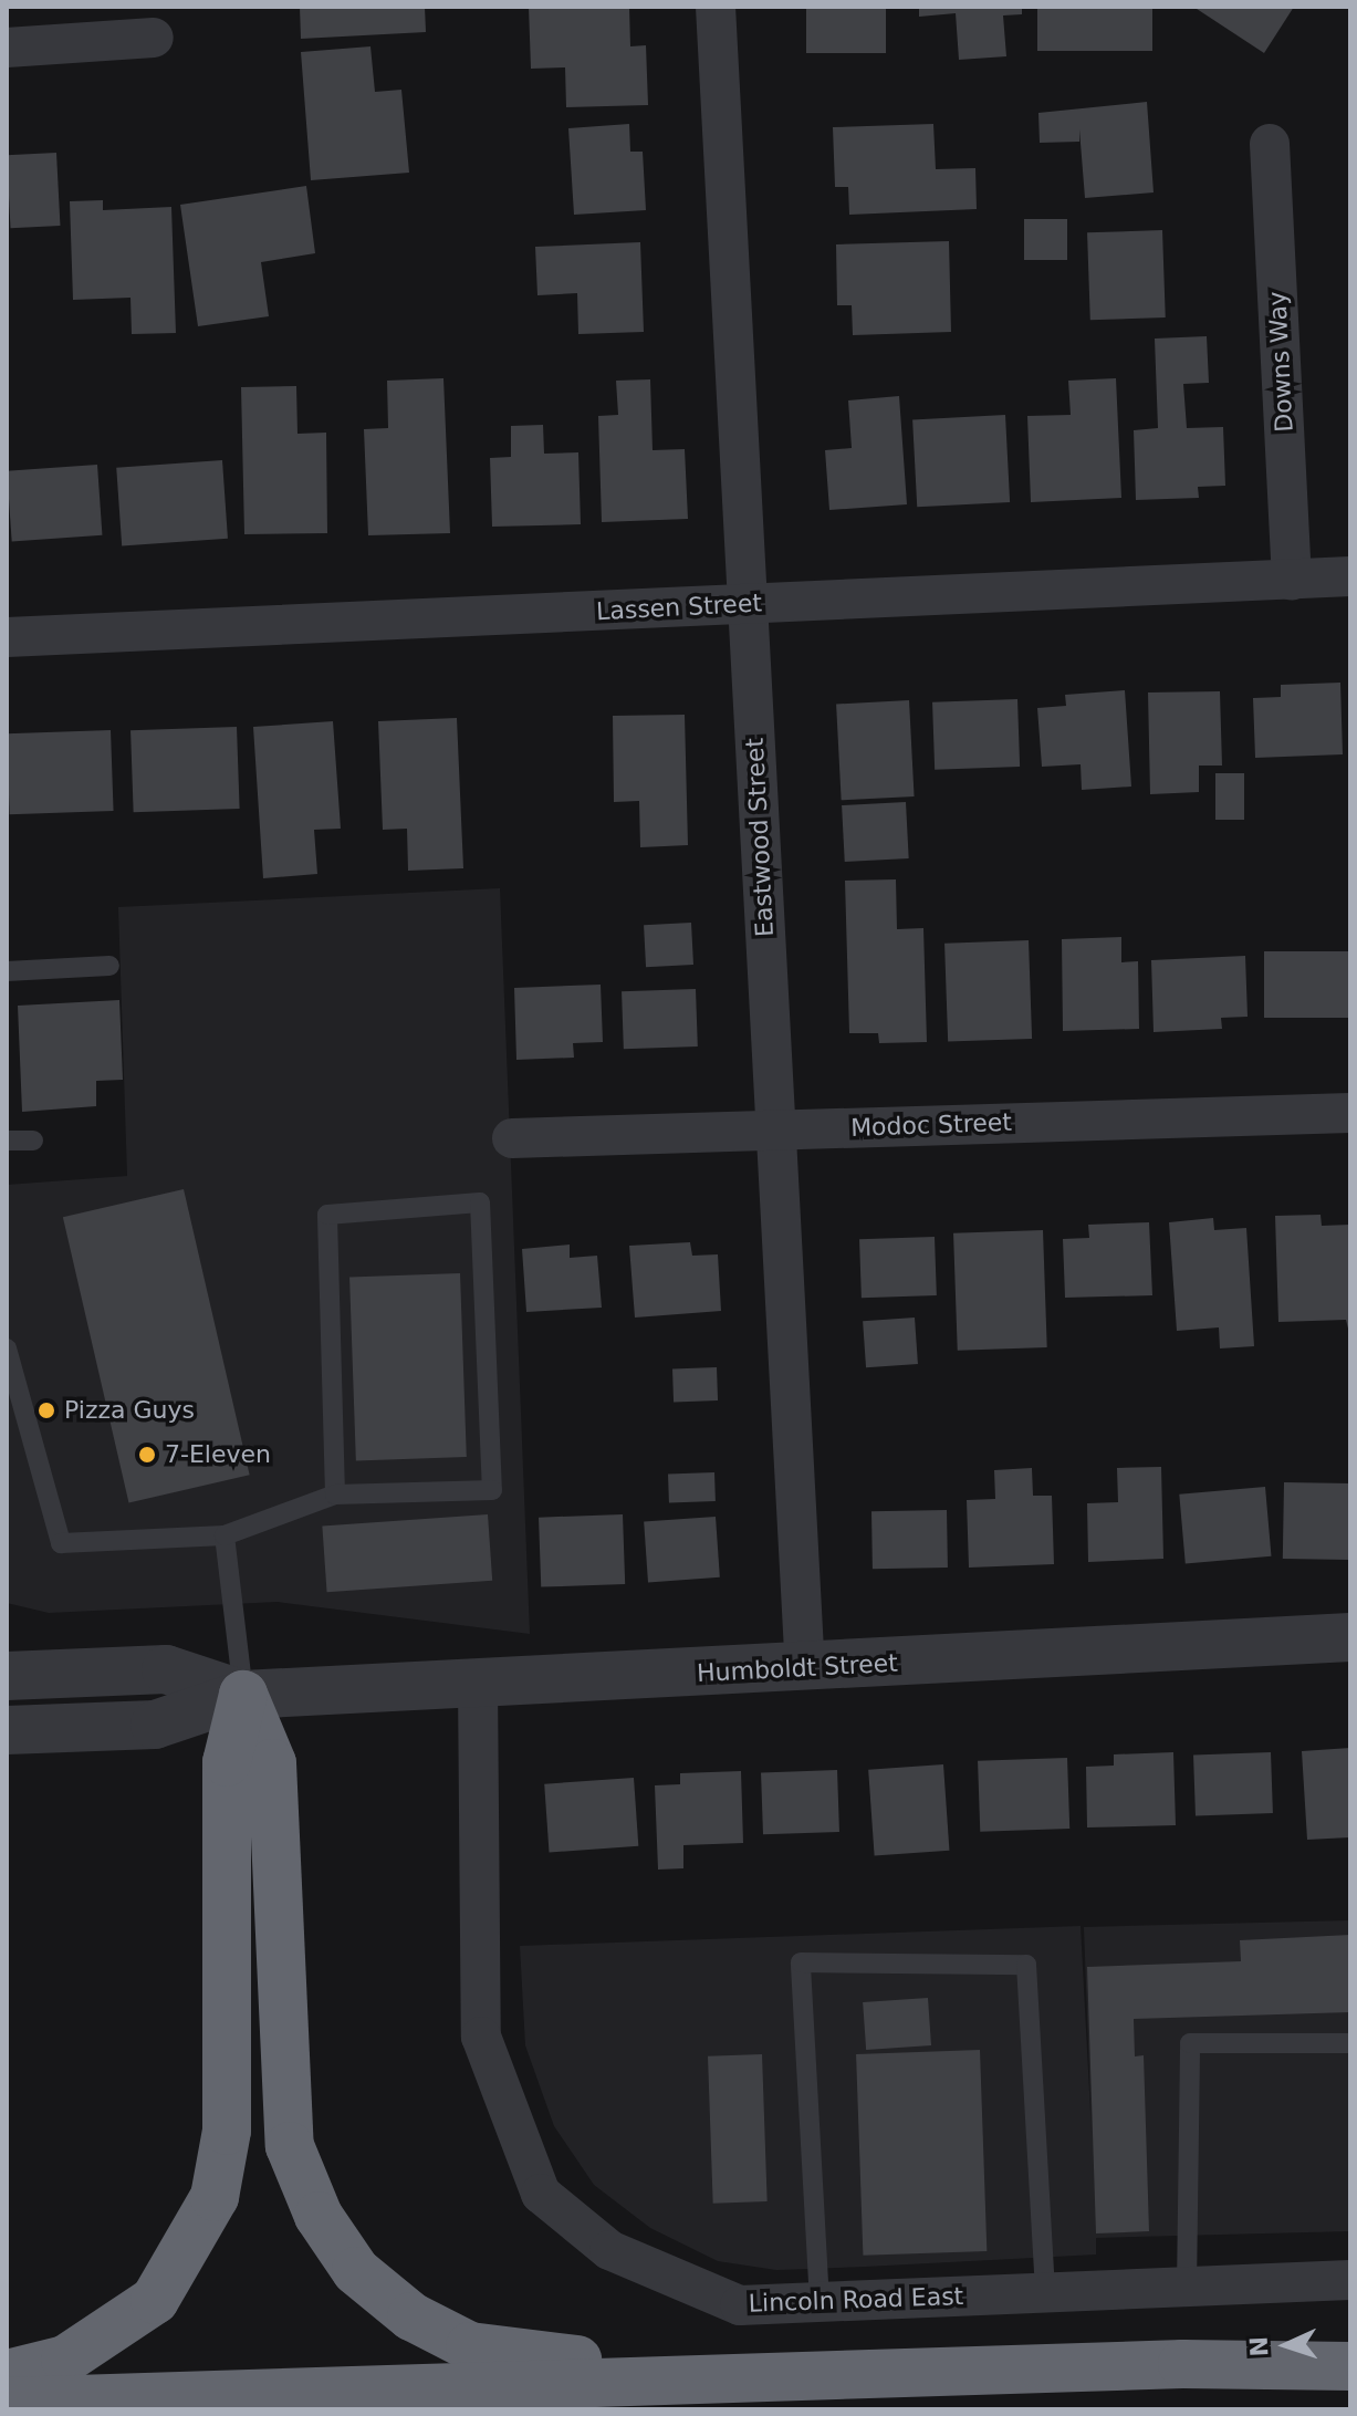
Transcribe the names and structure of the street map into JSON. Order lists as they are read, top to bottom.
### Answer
{
  "streets": {
    "street": [
      "Downs Way",
      "Lassen Street",
      "Eastwood Street",
      "Modoc Street",
      "Humboldt Street",
      "Lincoln Road East"
    ]
  },
  "crossings": [
    ["Downs Way", "Lassen Street"],
    ["Lassen Street", "Eastwood Street"],
    ["Eastwood Street", "Modoc Street"],
    ["Eastwood Street", "Humboldt Street"],
    ["Humboldt Street", "Lincoln Road East"]
  ],
  "places": ["Pizza Guys", "7-Eleven"],
  "north": "left"
}
